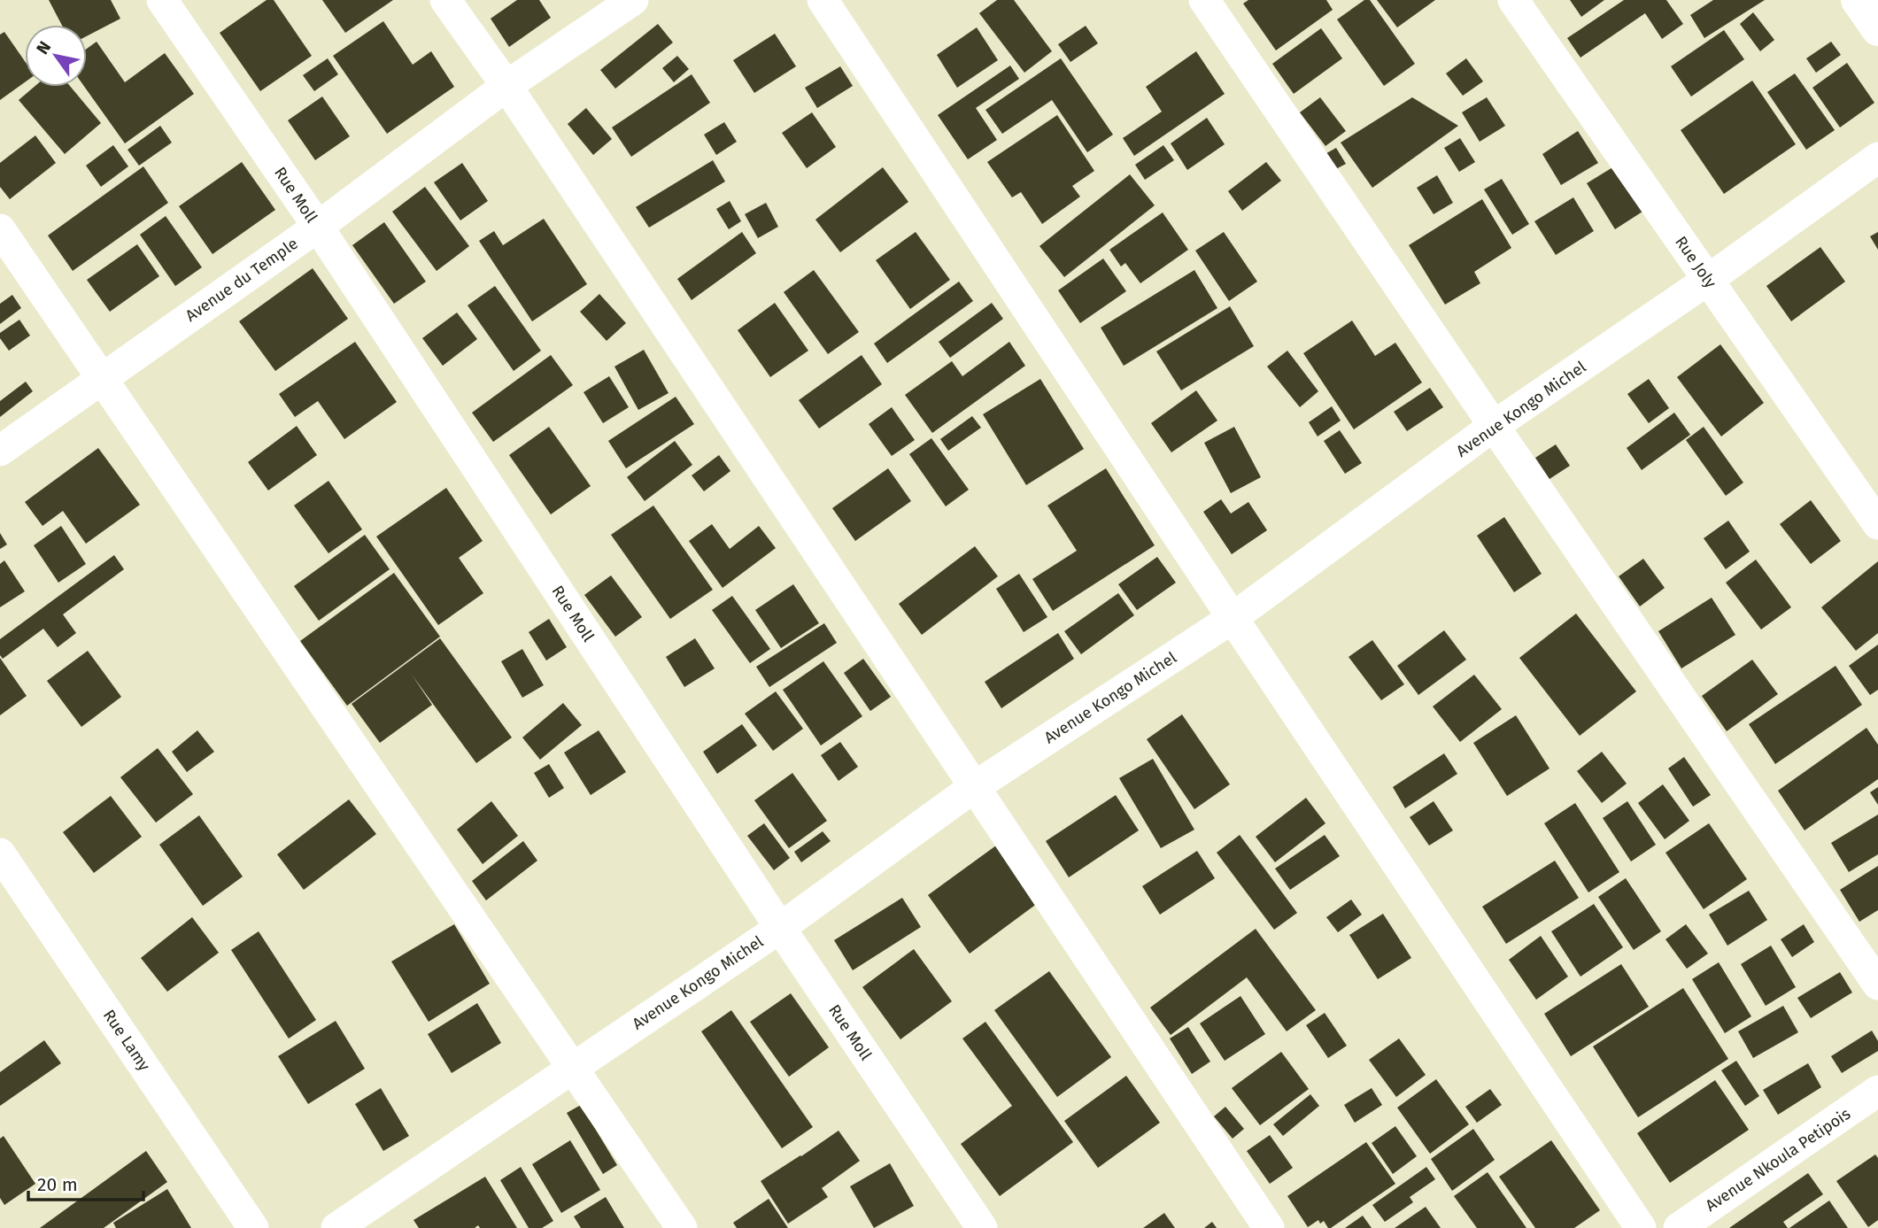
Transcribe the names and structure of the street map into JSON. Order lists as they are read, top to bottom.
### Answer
{
  "streets": {
    "street": [
      "Rue Moll",
      "Rue Joly",
      "Avenue du Temple",
      "Avenue Kongo Michel",
      "Rue Lamy",
      "Avenue Nkoula Petipois"
    ]
  },
  "crossings": [
    ["Rue Moll", "Avenue du Temple"],
    ["Rue Moll", "Avenue Kongo Michel"],
    ["Rue Joly", "Avenue Kongo Michel"]
  ],
  "scale_bar": "20 m",
  "north": "top left"
}
